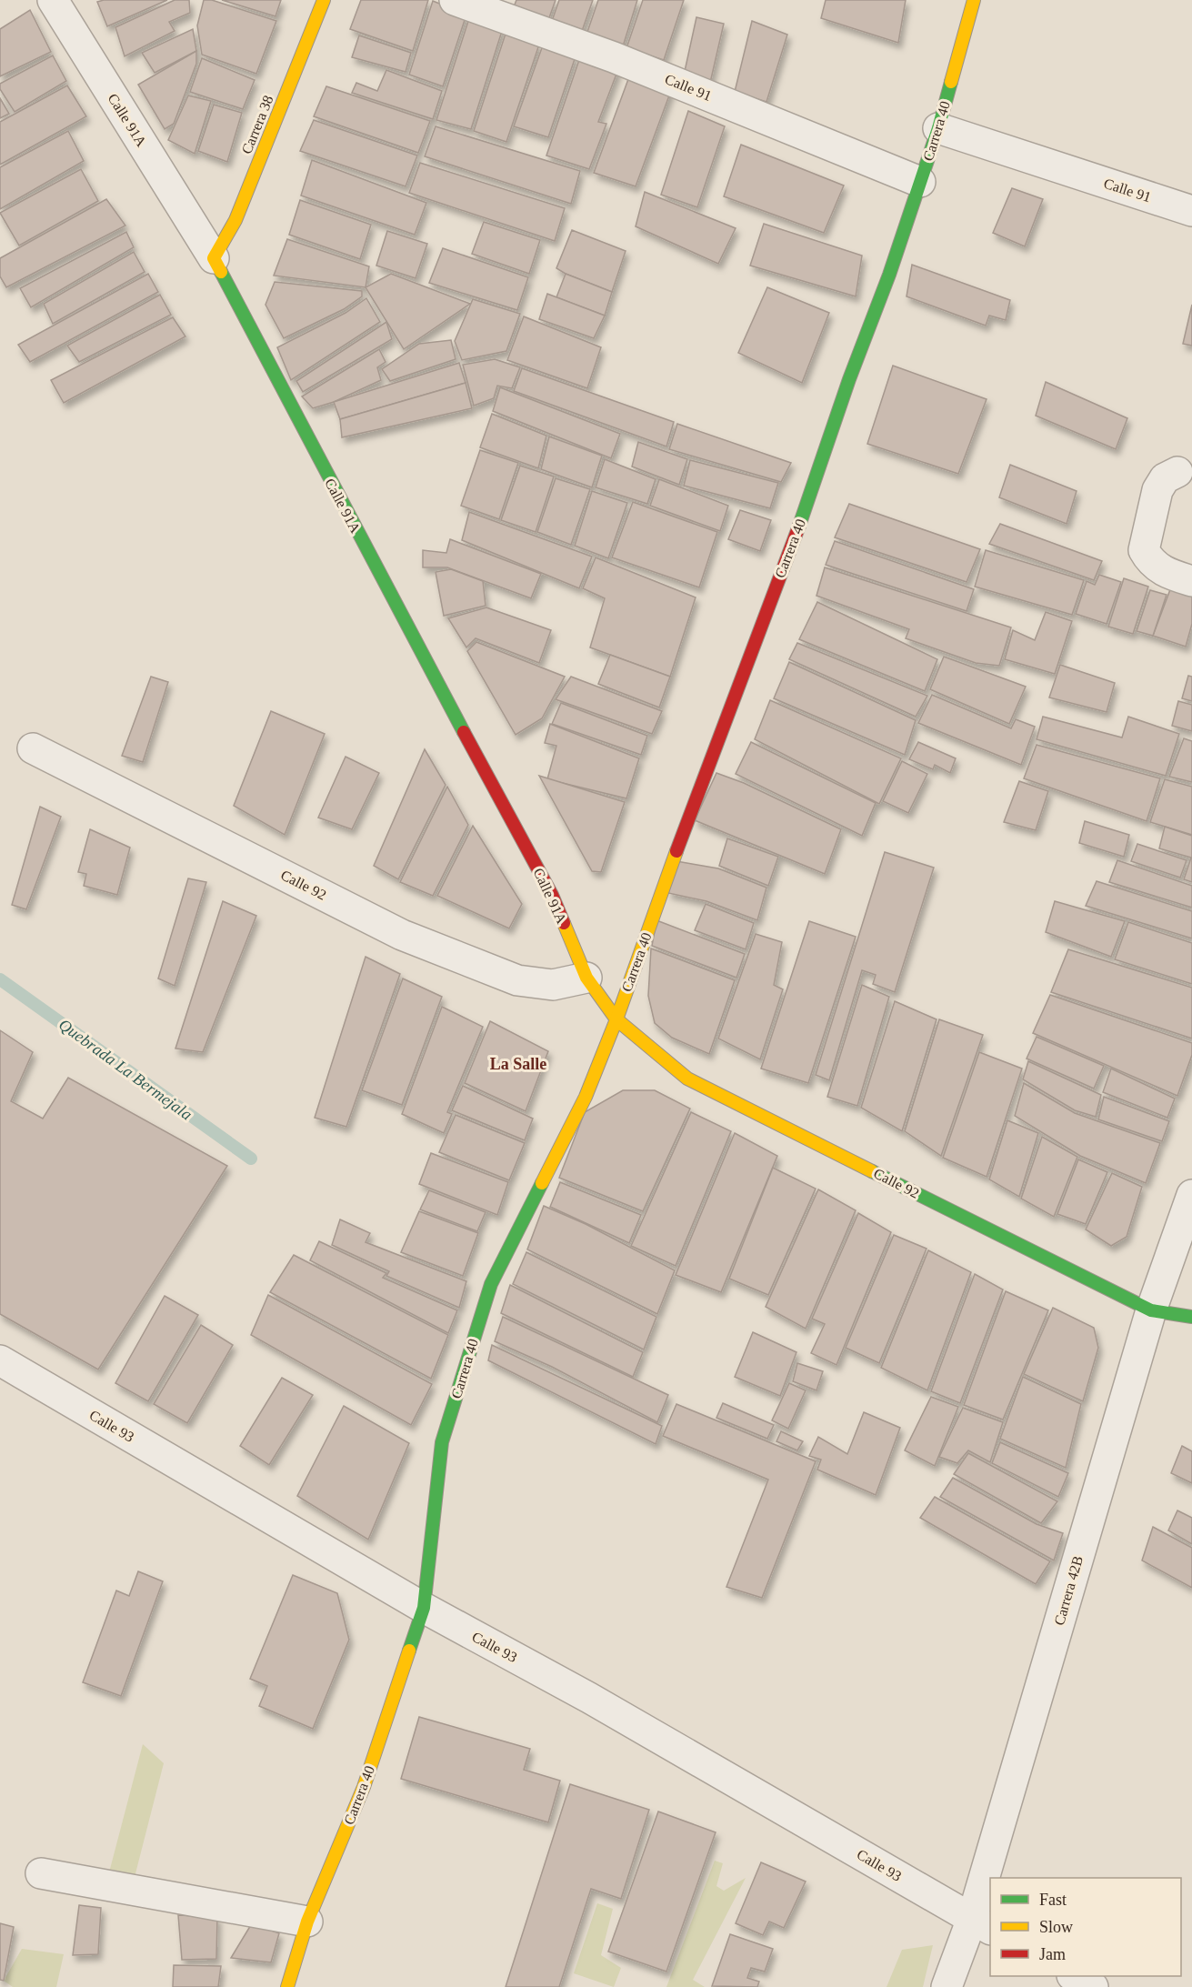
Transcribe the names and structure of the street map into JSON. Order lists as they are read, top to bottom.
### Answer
{
  "streets": {
    "street": [
      "Calle 91",
      "Calle 91A",
      "Carrera 38",
      "Carrera 40",
      "Calle 92",
      "Calle 93",
      "Carrera 42B"
    ]
  },
  "crossings": [
    ["Calle 91", "Carrera 40"],
    ["Calle 91A", "Carrera 38"],
    ["Calle 91A", "Carrera 40"],
    ["Calle 91A", "Calle 92"],
    ["Carrera 40", "Calle 92"],
    ["Carrera 40", "Calle 93"],
    ["Calle 92", "Carrera 42B"],
    ["Calle 93", "Carrera 42B"]
  ],
  "districts": ["La Salle"],
  "water": ["Quebrada La Bermejala"],
  "legend": ["Fast", "Slow", "Jam"]
}
